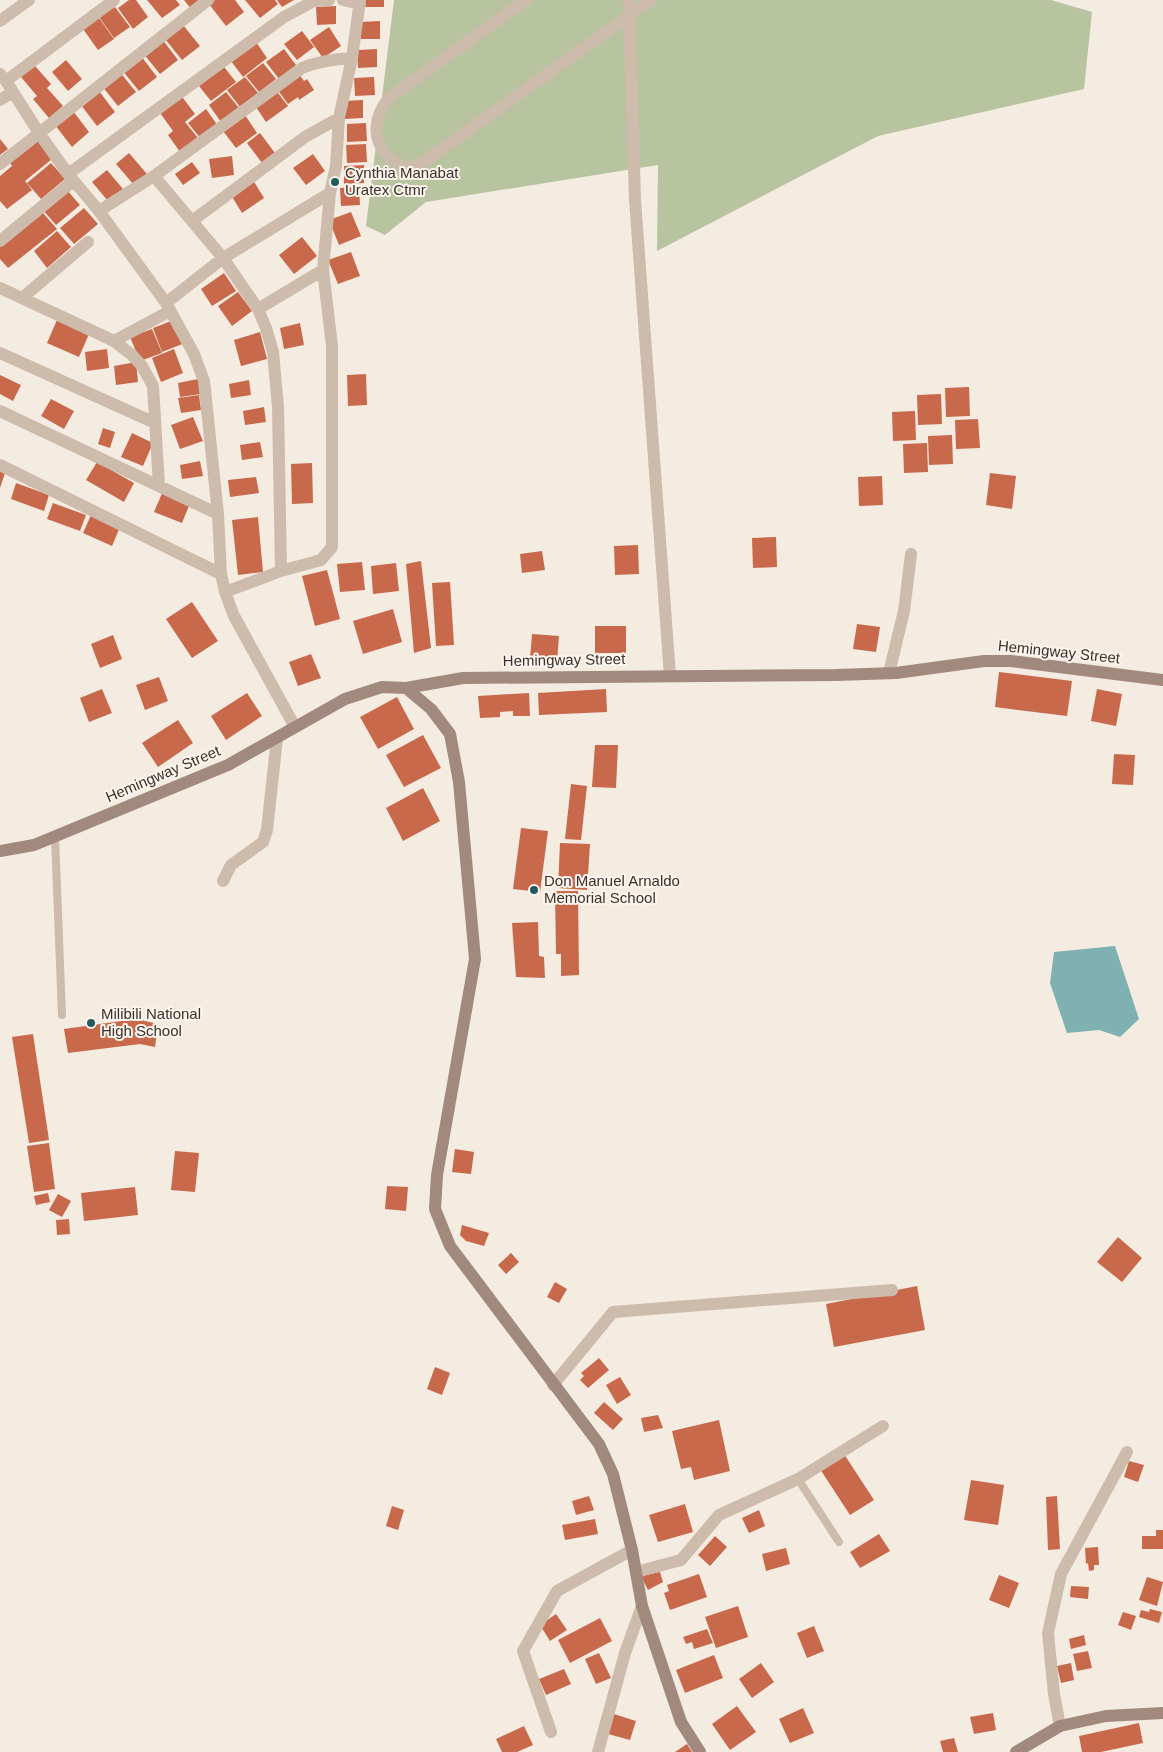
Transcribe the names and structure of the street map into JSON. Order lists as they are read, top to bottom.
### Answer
{
  "streets": {
    "main road": ["Hemingway Street"]
  },
  "places": ["Cynthia Manabat Uratex Ctmr", "Don Manuel Arnaldo Memorial School", "Milibili National High School"]
}
